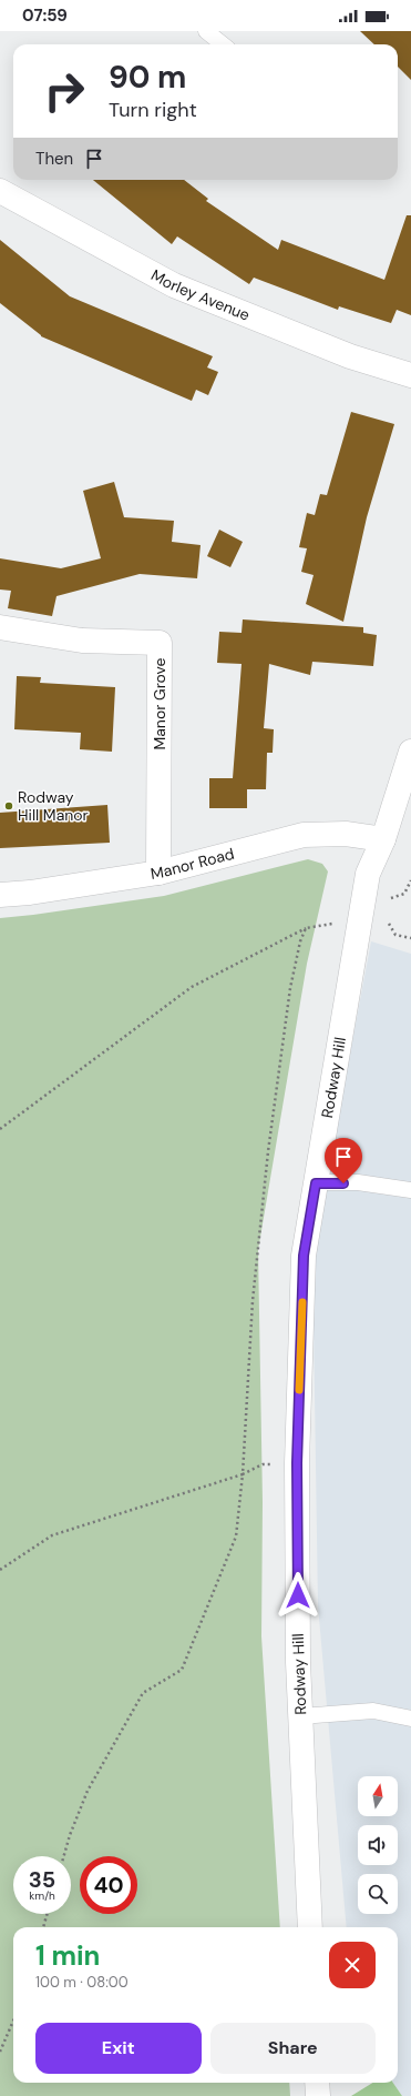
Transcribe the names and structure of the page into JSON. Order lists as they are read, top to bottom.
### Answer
{
  "streets": {
    "street": [
      "Morley Avenue",
      "Manor Grove",
      "Manor Road",
      "Rodway Hill"
    ]
  },
  "crossings": [
    ["Manor Grove", "Manor Road"],
    ["Manor Road", "Rodway Hill"]
  ],
  "places": ["Rodway Hill Manor"],
  "north": "top",
  "page": {
    "status": "07:59",
    "turn": ["90 m", "Turn right"],
    "then": "Then",
    "speed": "35 km/h",
    "limit": "40",
    "heading": ["1 min", "100 m · 08:00"],
    "buttons": ["Exit", "Share"]
  }
}
